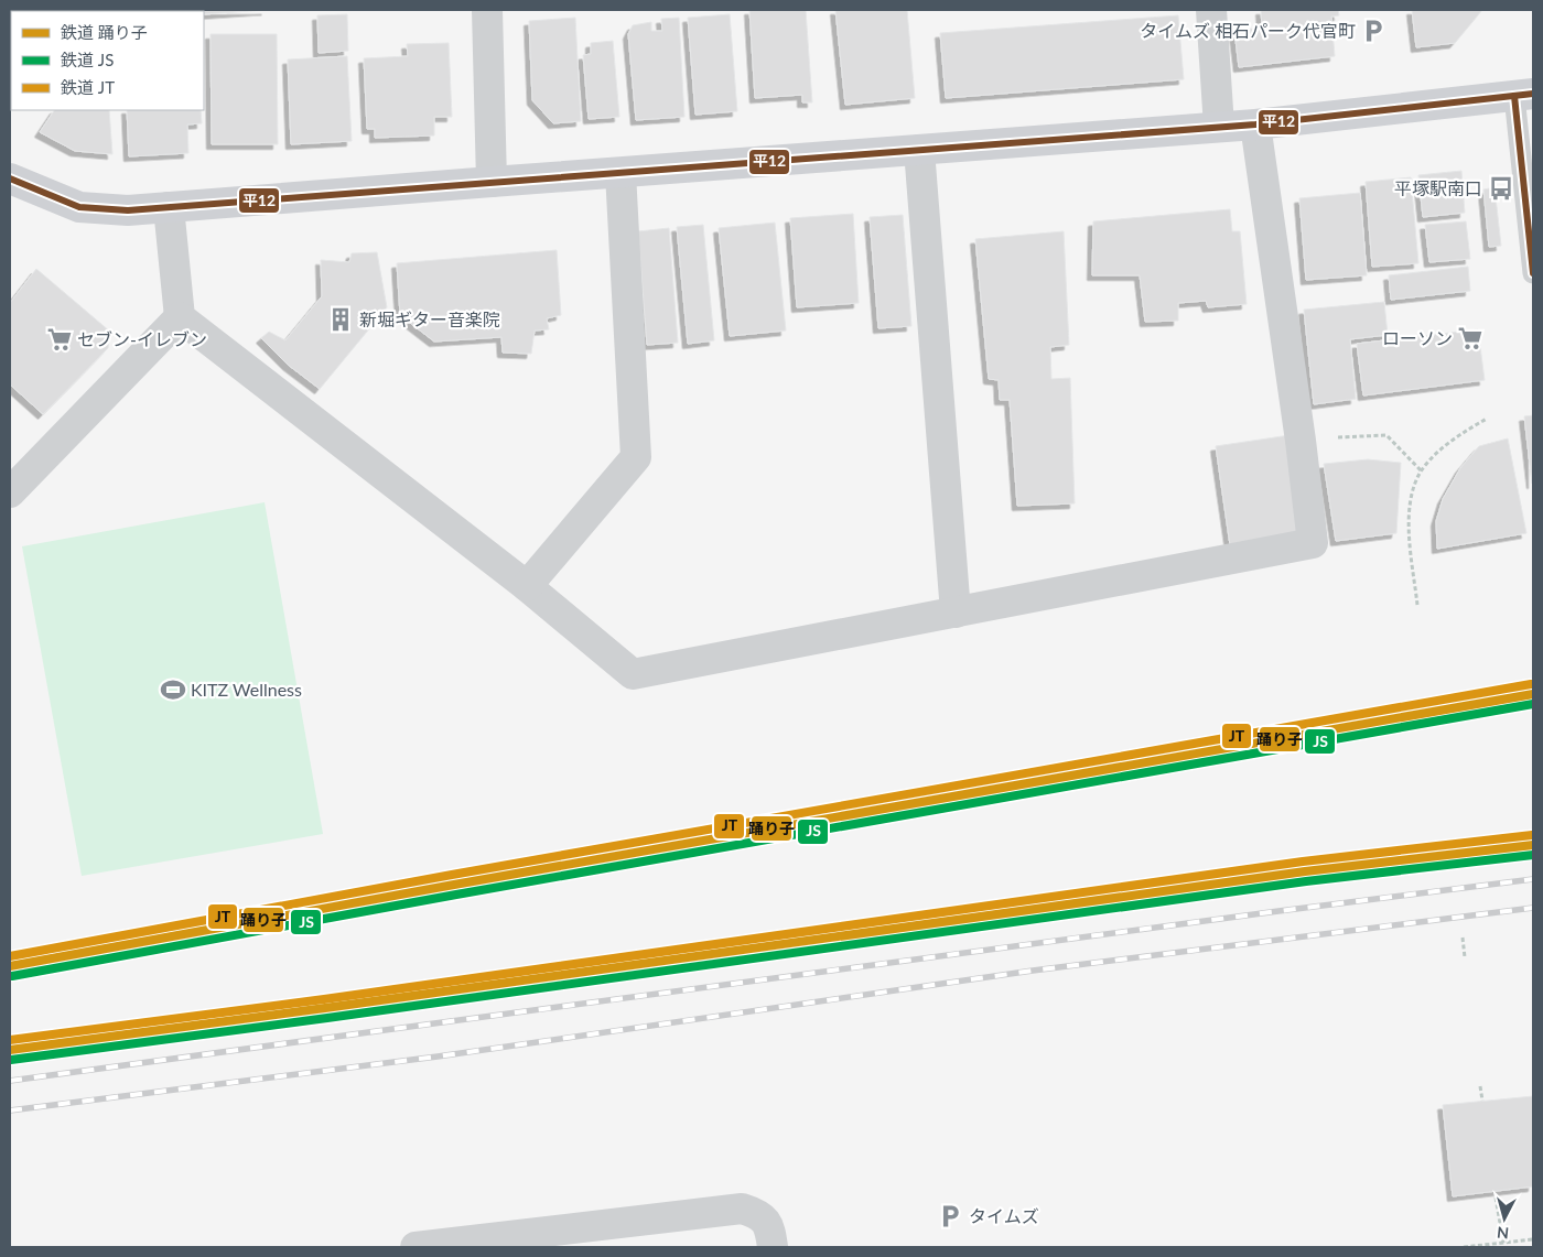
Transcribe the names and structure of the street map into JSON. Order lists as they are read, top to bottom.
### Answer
{
  "places": {
    "parking": ["タイムズ 相石パーク代官町", "タイムズ"],
    "bus stop": ["平塚駅南口"],
    "building": ["新堀ギター音楽院"],
    "supermarket": ["ローソン", "セブン-イレブン"],
    "sports": ["KITZ Wellness"]
  },
  "lines": [
    "transit line 平12",
    "rail line JT",
    "rail line 踊り子",
    "rail line JS"
  ],
  "legend": ["鉄道 踊り子", "鉄道 JS", "鉄道 JT"],
  "north": "bottom"
}
